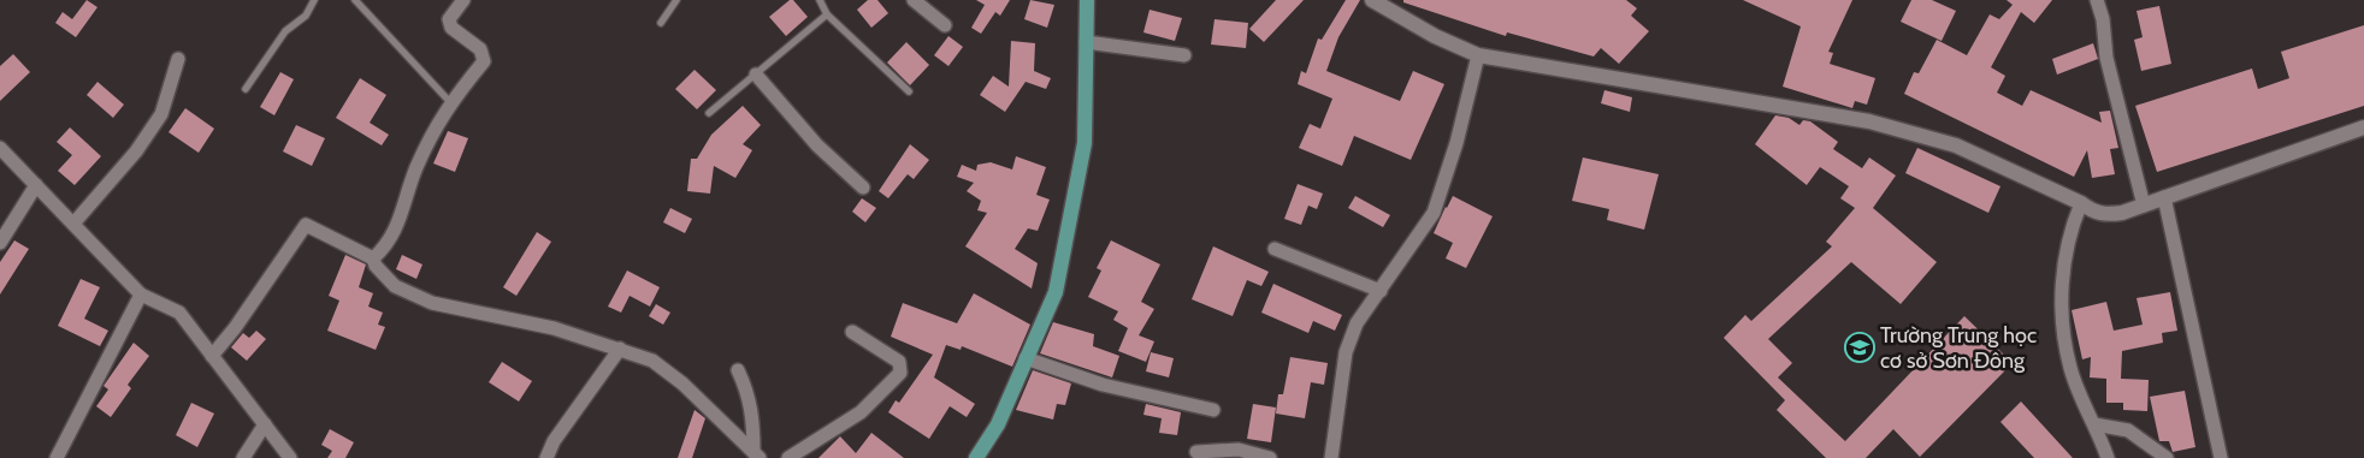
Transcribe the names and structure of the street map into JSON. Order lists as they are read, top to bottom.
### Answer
{
  "places": {
    "school or university": ["Trường Trung học cơ sở Sơn Đông"]
  }
}
